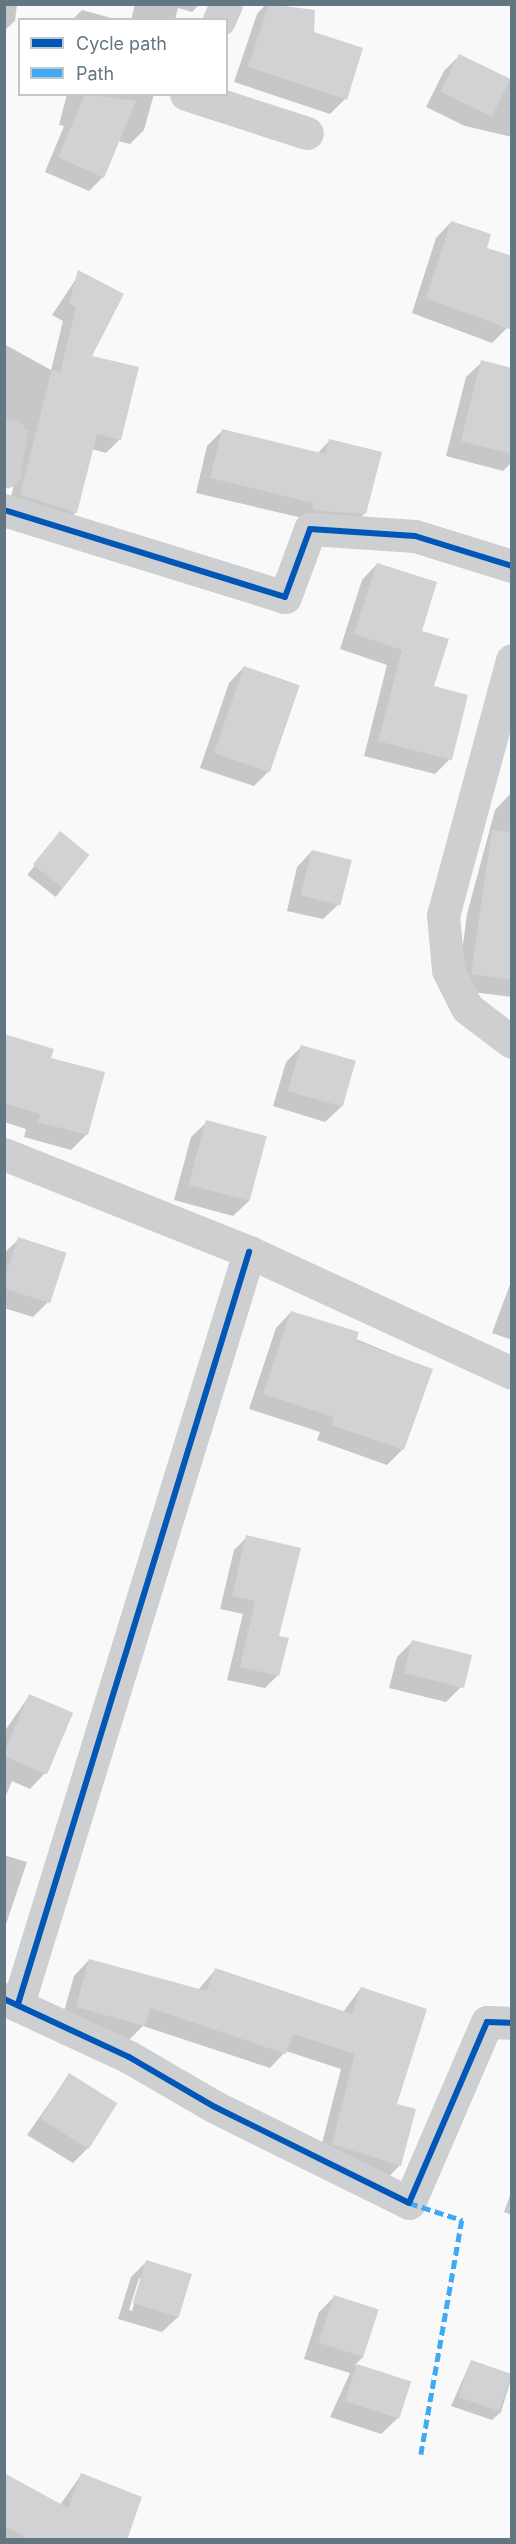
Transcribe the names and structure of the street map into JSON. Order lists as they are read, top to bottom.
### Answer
{
  "legend": ["Cycle path", "Path"]
}
